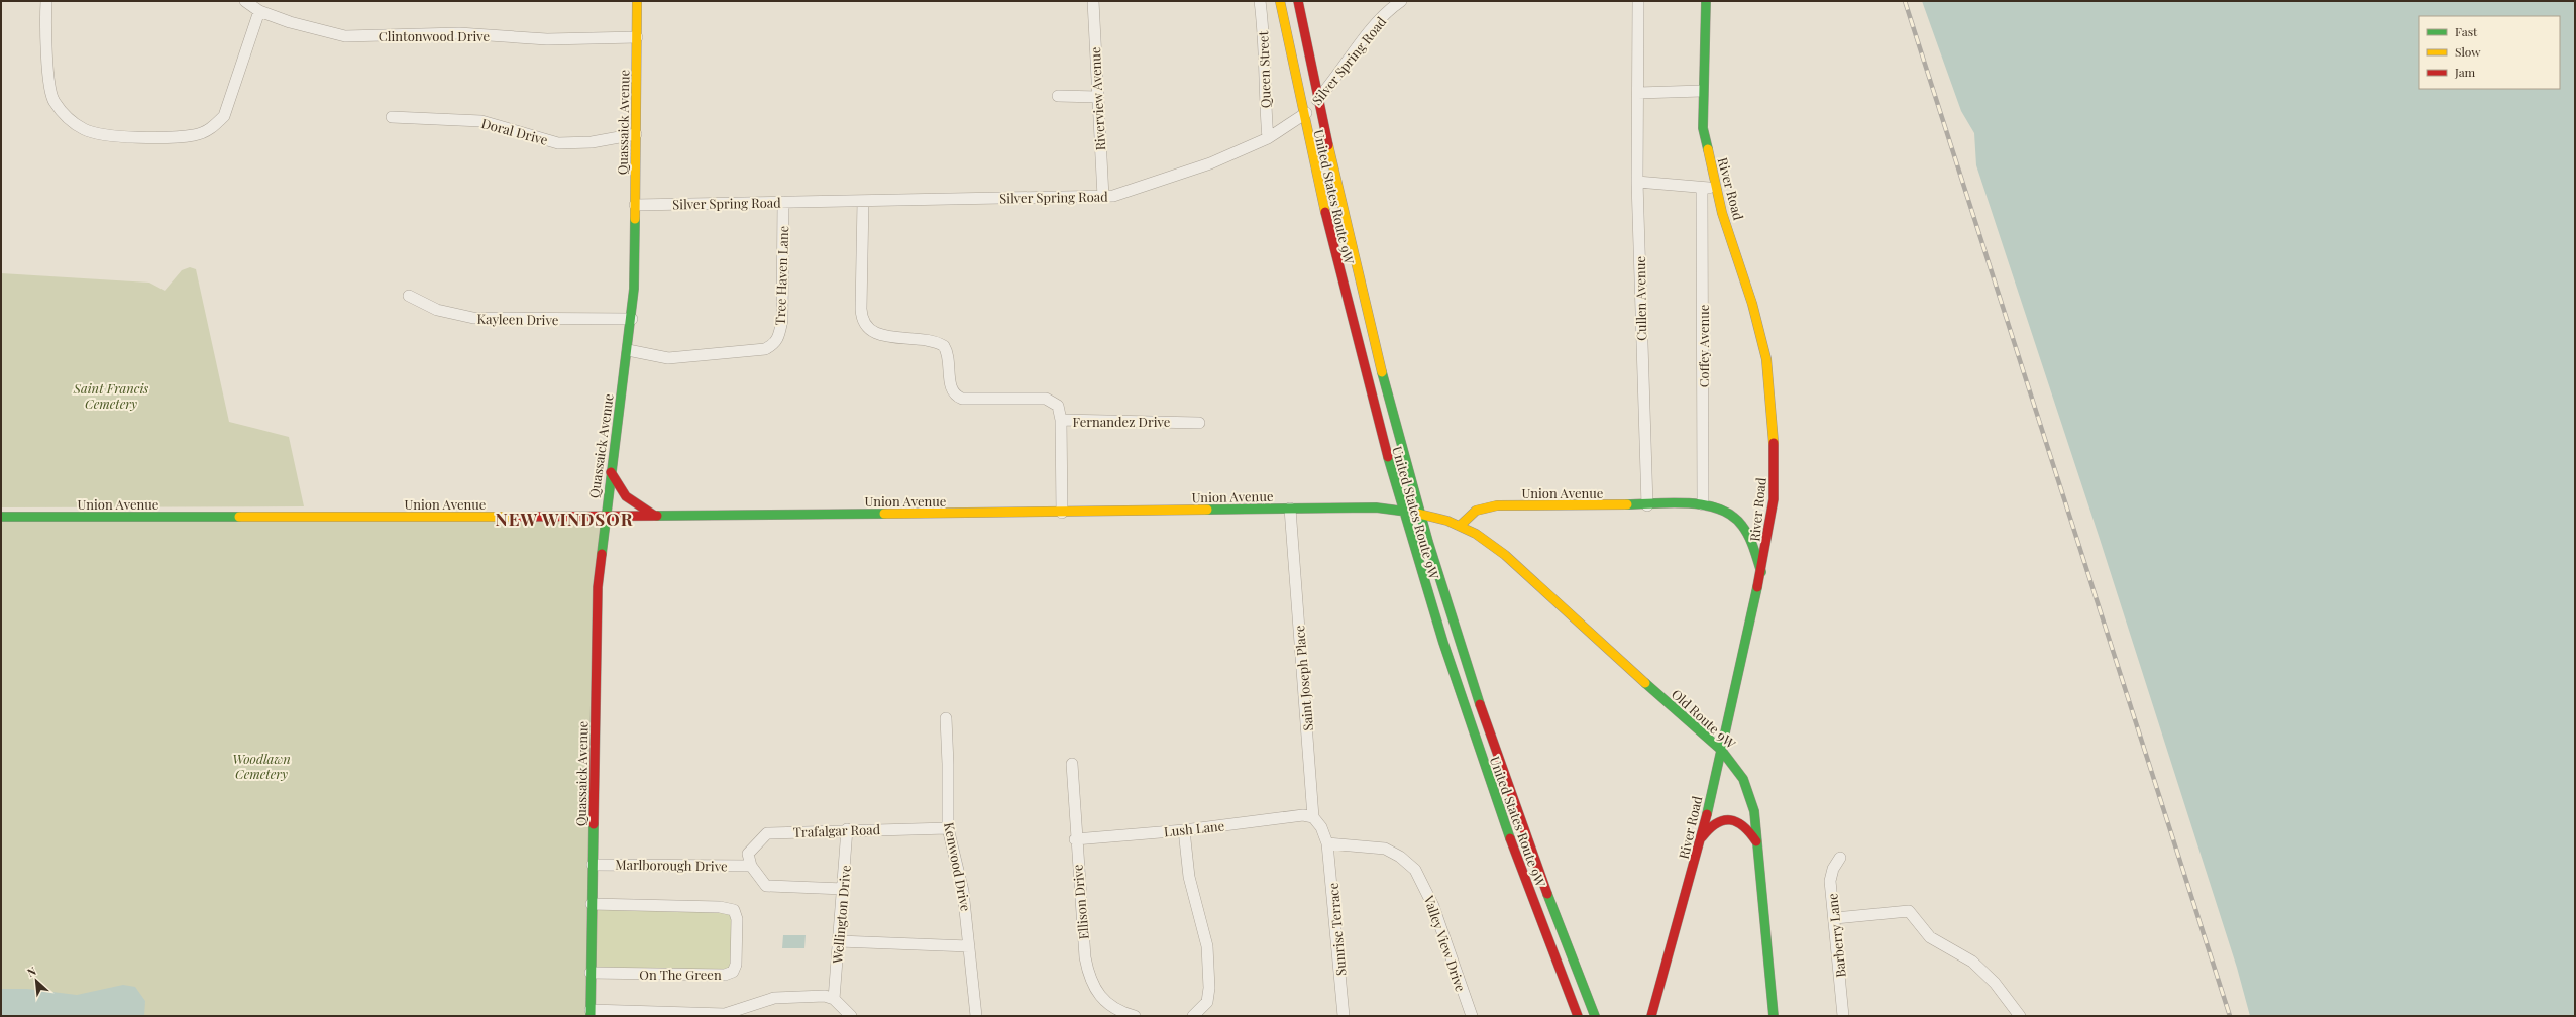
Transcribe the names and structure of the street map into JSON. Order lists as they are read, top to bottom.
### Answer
{
  "streets": {
    "main road": [
      "Quassaick Avenue",
      "River Road",
      "United States Route 9W",
      "Union Avenue",
      "Old Route 9W"
    ],
    "street": [
      "Clintonwood Drive",
      "Silver Spring Road",
      "Queen Street",
      "Riverview Avenue",
      "Doral Drive",
      "Tree Haven Lane",
      "Cullen Avenue",
      "Kayleen Drive",
      "Coffey Avenue",
      "Fernandez Drive",
      "Saint Joseph Place",
      "Lush Lane",
      "Trafalgar Road",
      "Marlborough Drive",
      "Kenwood Drive",
      "Ellison Drive",
      "Wellington Drive",
      "Sunrise Terrace",
      "Barberry Lane",
      "Valley View Drive",
      "On The Green"
    ]
  },
  "crossings": [
    ["Clintonwood Drive", "Quassaick Avenue"],
    ["Silver Spring Road", "Queen Street"],
    ["Silver Spring Road", "Riverview Avenue"],
    ["Silver Spring Road", "Quassaick Avenue"],
    ["Silver Spring Road", "United States Route 9W"],
    ["Silver Spring Road", "Tree Haven Lane"],
    ["Silver Spring Road", "Fernandez Drive"],
    ["Quassaick Avenue", "Doral Drive"],
    ["Quassaick Avenue", "Tree Haven Lane"],
    ["Quassaick Avenue", "Kayleen Drive"],
    ["Quassaick Avenue", "Union Avenue"],
    ["Quassaick Avenue", "Marlborough Drive"],
    ["Quassaick Avenue", "On The Green"],
    ["River Road", "Union Avenue"],
    ["River Road", "Old Route 9W"],
    ["United States Route 9W", "Union Avenue"],
    ["Cullen Avenue", "Union Avenue"],
    ["Coffey Avenue", "Union Avenue"],
    ["Union Avenue", "Saint Joseph Place"],
    ["Union Avenue", "Old Route 9W"],
    ["Saint Joseph Place", "Lush Lane"],
    ["Saint Joseph Place", "Sunrise Terrace"],
    ["Saint Joseph Place", "Valley View Drive"],
    ["Lush Lane", "Ellison Drive"],
    ["Trafalgar Road", "Marlborough Drive"],
    ["Trafalgar Road", "Kenwood Drive"],
    ["Trafalgar Road", "Wellington Drive"],
    ["Sunrise Terrace", "Valley View Drive"]
  ],
  "districts": ["NEW WINDSOR"],
  "parks": ["Saint Francis Cemetery", "Woodlawn Cemetery"],
  "legend": ["Fast", "Slow", "Jam"],
  "north": "top left"
}
